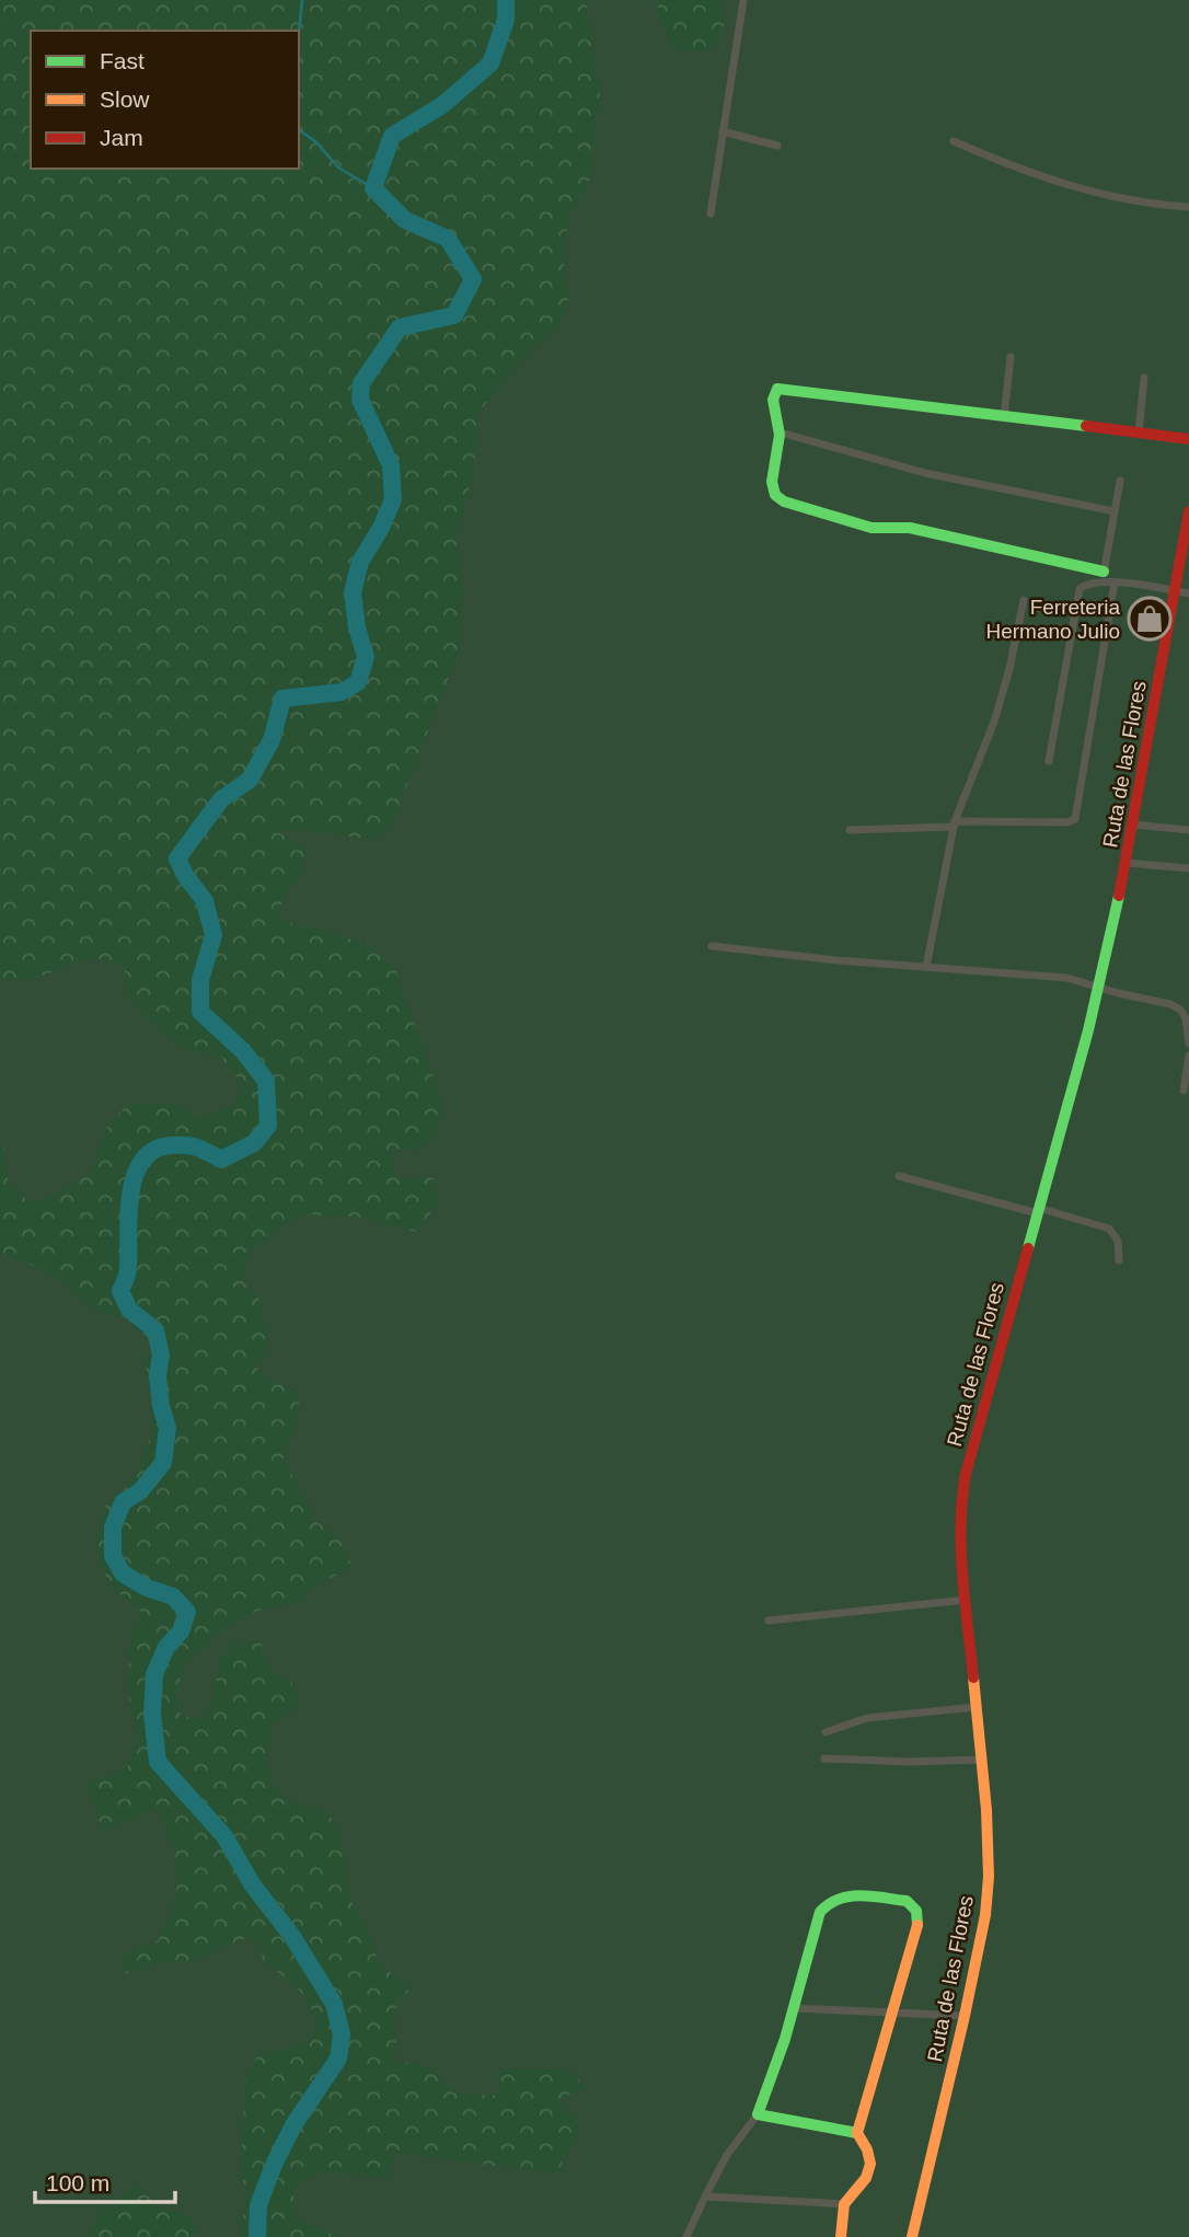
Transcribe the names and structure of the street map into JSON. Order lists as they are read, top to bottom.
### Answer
{
  "streets": {
    "main road": ["Ruta de las Flores"]
  },
  "places": {
    "shop": ["Ferreteria Hermano Julio"]
  },
  "legend": ["Fast", "Slow", "Jam"],
  "scale_bar": "100 m"
}
